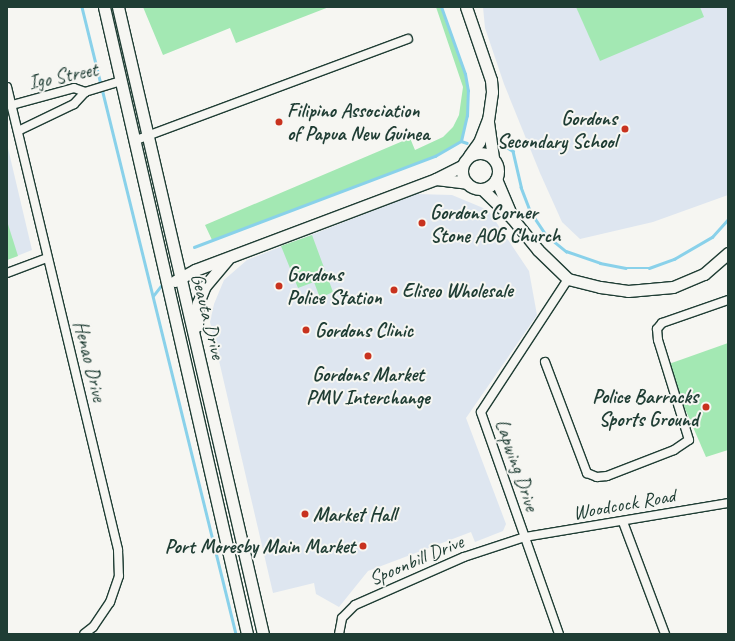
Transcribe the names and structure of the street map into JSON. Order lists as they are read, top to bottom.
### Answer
{
  "streets": {
    "main road": ["Geauta Drive"],
    "street": [
      "Igo Street",
      "Henao Drive",
      "Lapwing Drive",
      "Woodcock Road",
      "Spoonbill Drive"
    ]
  },
  "crossings": [
    ["Igo Street", "Geauta Drive"],
    ["Igo Street", "Henao Drive"],
    ["Lapwing Drive", "Woodcock Road"],
    ["Lapwing Drive", "Spoonbill Drive"],
    ["Woodcock Road", "Spoonbill Drive"]
  ],
  "places": [
    "Filipino Association of Papua New Guinea",
    "Gordons Secondary School",
    "Gordons Corner Stone AOG Church",
    "Gordons Police Station",
    "Eliseo Wholesale",
    "Gordons Clinic",
    "Gordons Market PMV Interchange",
    "Police Barracks Sports Ground",
    "Market Hall",
    "Port Moresby Main Market"
  ]
}
